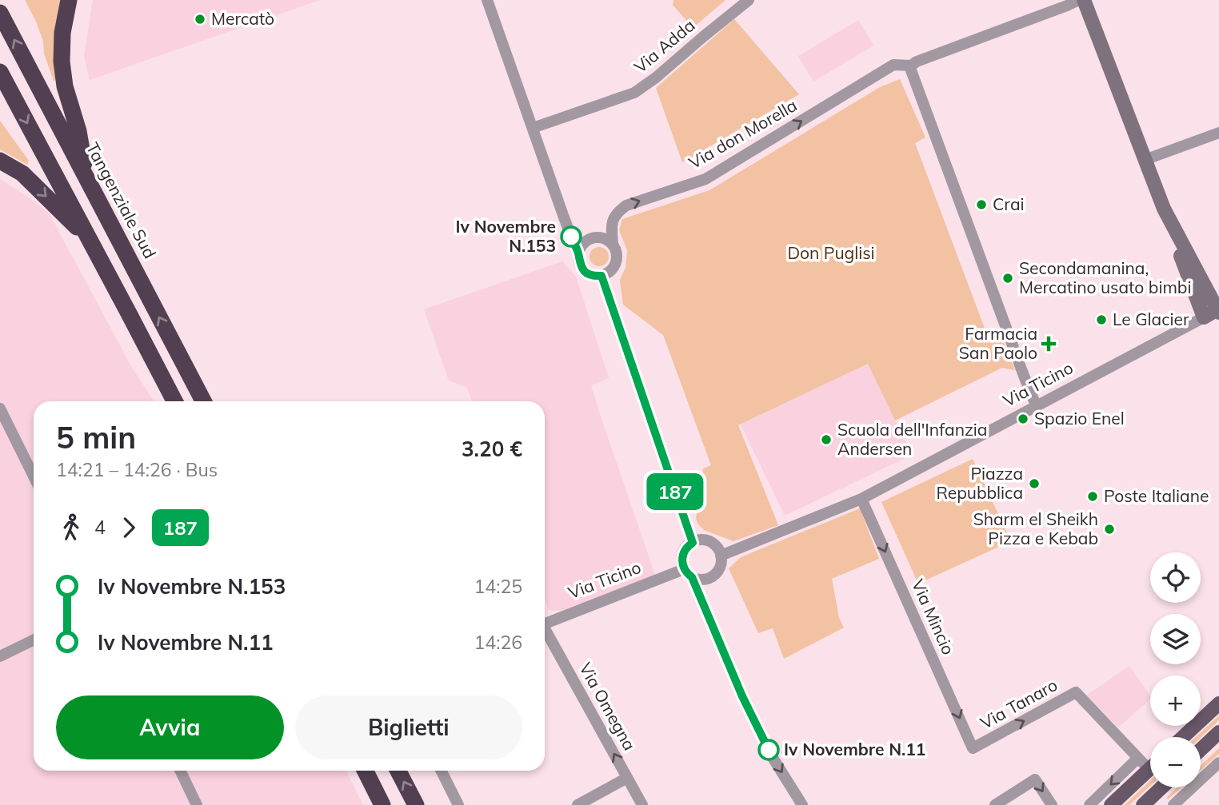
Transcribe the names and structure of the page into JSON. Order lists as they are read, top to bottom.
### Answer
{
  "streets": {
    "highway": ["Tangenziale Sud"],
    "street": [
      "Via Adda",
      "Via don Morella",
      "Via Ticino",
      "Via Mincio",
      "Via Tanaro",
      "Via Omegna"
    ]
  },
  "crossings": [
    ["Via Ticino", "Via Mincio"],
    ["Via Mincio", "Via Tanaro"]
  ],
  "one_way": ["Via don Morella", "Via Mincio", "Via Omegna"],
  "parks": ["Don Puglisi"],
  "places": {
    "other": [
      "Mercatò",
      "Crai",
      "Iv Novembre N.153",
      "Secondamanina, Mercatino usato bimbi",
      "Le Glacier",
      "Spazio Enel",
      "Scuola dell'Infanzia Andersen",
      "Piazza Repubblica",
      "Poste Italiane",
      "Sharm el Sheikh Pizza e Kebab",
      "Iv Novembre N.11"
    ],
    "health": ["Farmacia San Paolo"]
  },
  "lines": ["bus line 187"],
  "page": {
    "on_map": "187",
    "heading": ["5 min", "14:21 – 14:26 · Bus", "3.20 €"],
    "legs": ["4", "187"],
    "map_buttons": ["+", "−"],
    "list": [
      {
        "name": "Iv Novembre N.153",
        "value": "14:25"
      },
      {
        "name": "Iv Novembre N.11",
        "value": "14:26"
      }
    ],
    "buttons": ["Avvia", "Biglietti"]
  }
}
